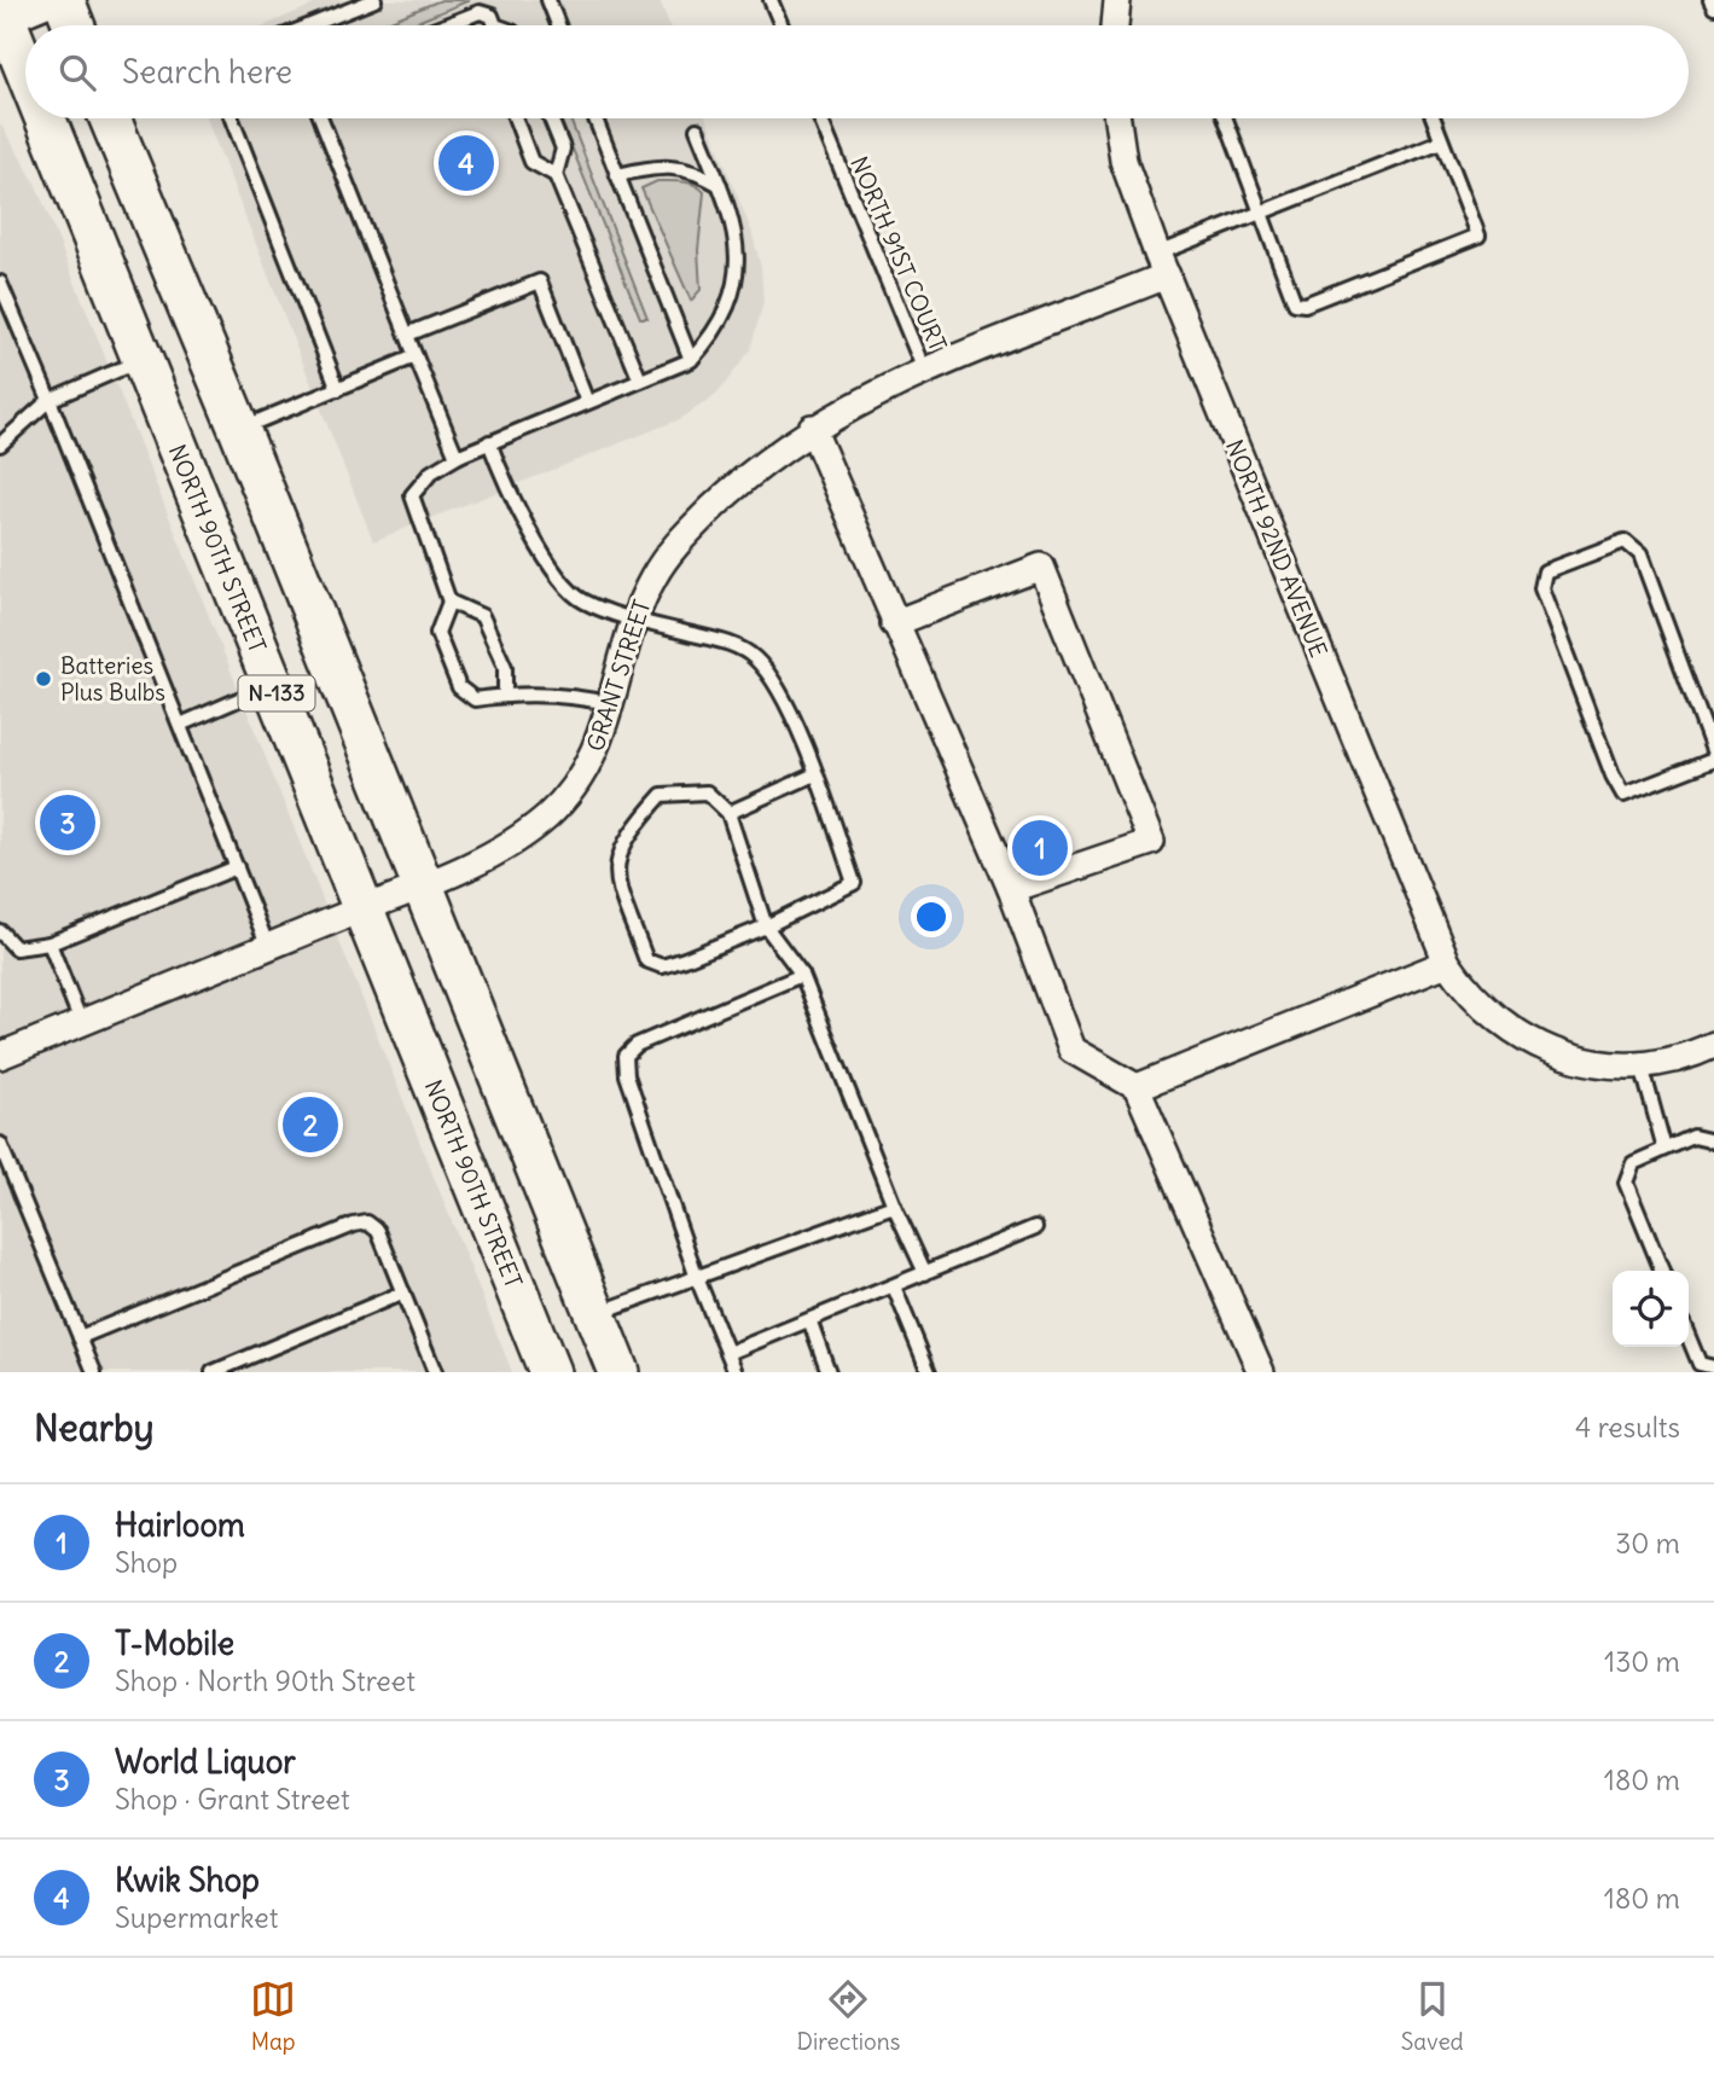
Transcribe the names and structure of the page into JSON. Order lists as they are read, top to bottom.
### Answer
{
  "streets": {
    "main road": ["NORTH 90TH STREET", "N-133"],
    "street": ["NORTH 92ND AVENUE", "GRANT STREET"],
    "lane": ["NORTH 91ST COURT"]
  },
  "crossings": [
    ["NORTH 91ST COURT", "GRANT STREET"],
    ["NORTH 90TH STREET", "GRANT STREET"],
    ["NORTH 92ND AVENUE", "GRANT STREET"],
    ["GRANT STREET", "N-133"]
  ],
  "places": ["Batteries Plus Bulbs"],
  "page": {
    "search": "Search here",
    "pins": [
      "4",
      "3",
      "1",
      "2"
    ],
    "heading": ["Nearby", "4 results"],
    "list": [
      {
        "mark": "1",
        "name": "Hairloom",
        "note": "Shop",
        "value": "30 m"
      },
      {
        "mark": "2",
        "name": "T-Mobile",
        "note": "Shop · North 90th Street",
        "value": "130 m"
      },
      {
        "mark": "3",
        "name": "World Liquor",
        "note": "Shop · Grant Street",
        "value": "180 m"
      },
      {
        "mark": "4",
        "name": "Kwik Shop",
        "note": "Supermarket",
        "value": "180 m"
      }
    ],
    "nav": ["Map", "Directions", "Saved"]
  }
}
